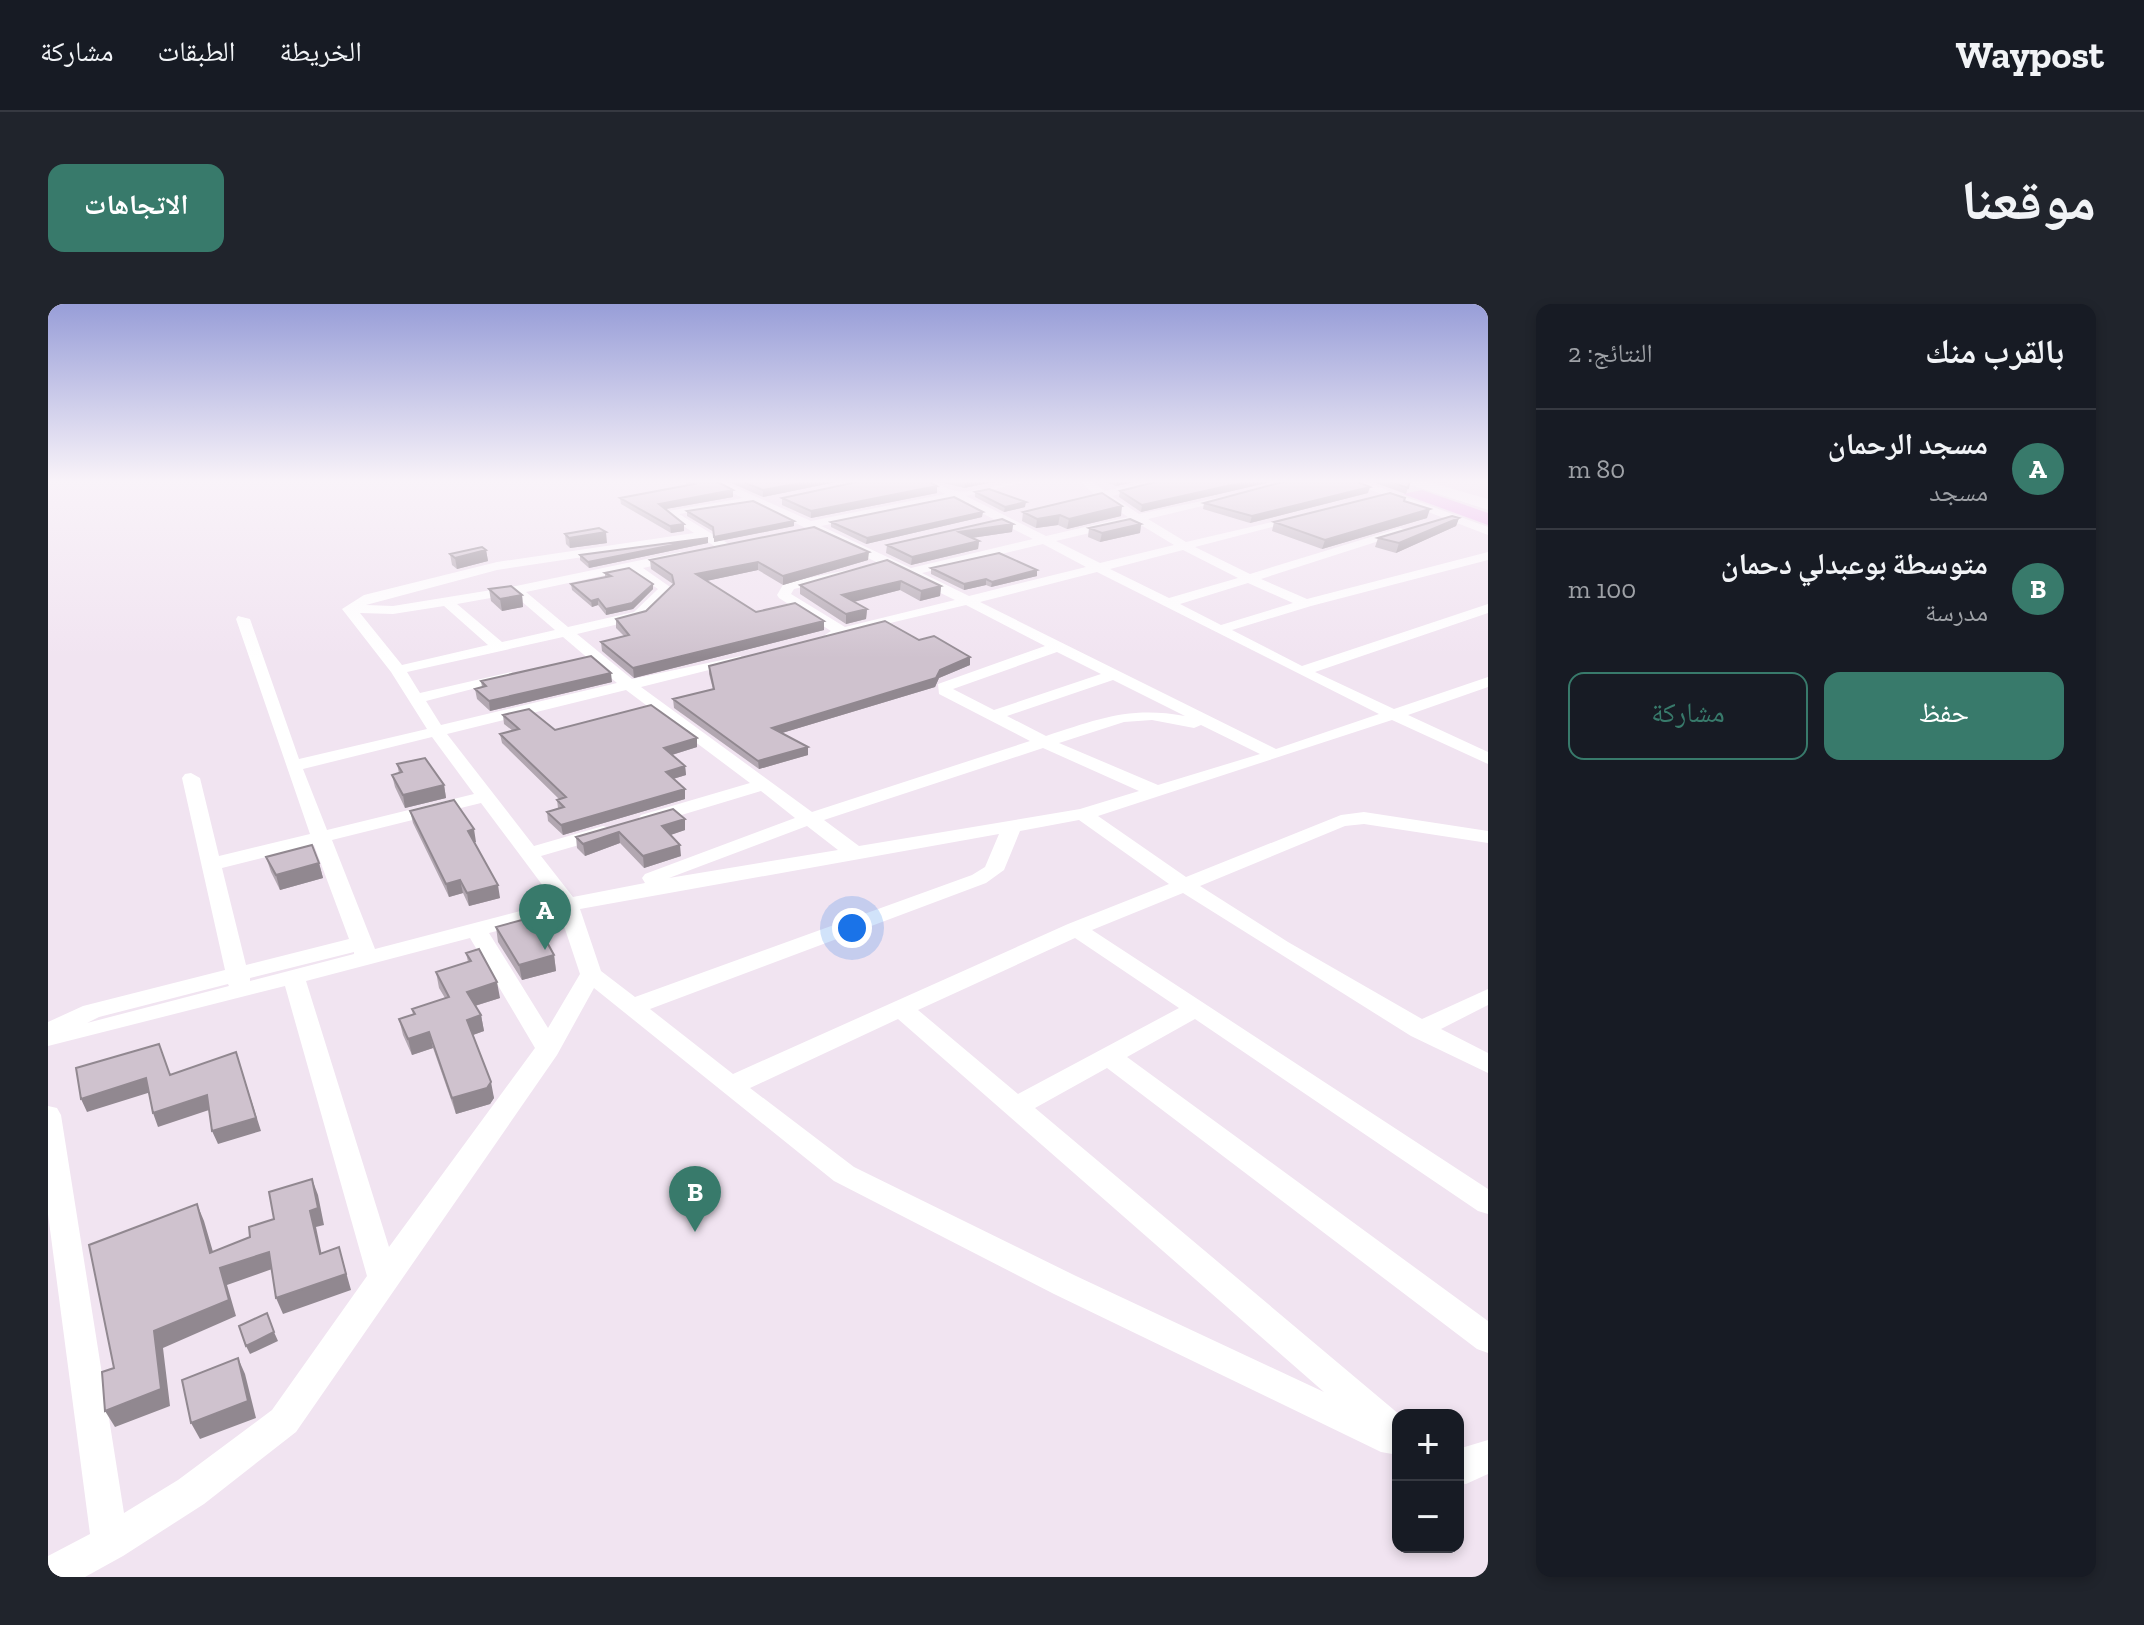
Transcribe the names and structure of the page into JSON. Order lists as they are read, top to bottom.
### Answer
{
  "page": {
    "header": "Waypost",
    "nav": ["الخريطة", "الطبقات", "مشاركة"],
    "title": "موقعنا",
    "buttons": [
      "الاتجاهات",
      ["حفظ", "مشاركة"]
    ],
    "heading": ["بالقرب منك", "النتائج: 2"],
    "list": [
      {
        "mark": "A",
        "name": "مسجد الرحمان",
        "note": "مسجد",
        "value": "80 m"
      },
      {
        "mark": "B",
        "name": "متوسطة بوعبدلي دحمان",
        "note": "مدرسة",
        "value": "100 m"
      }
    ],
    "pins": ["A", "B"],
    "map_buttons": ["+", "−"]
  }
}
